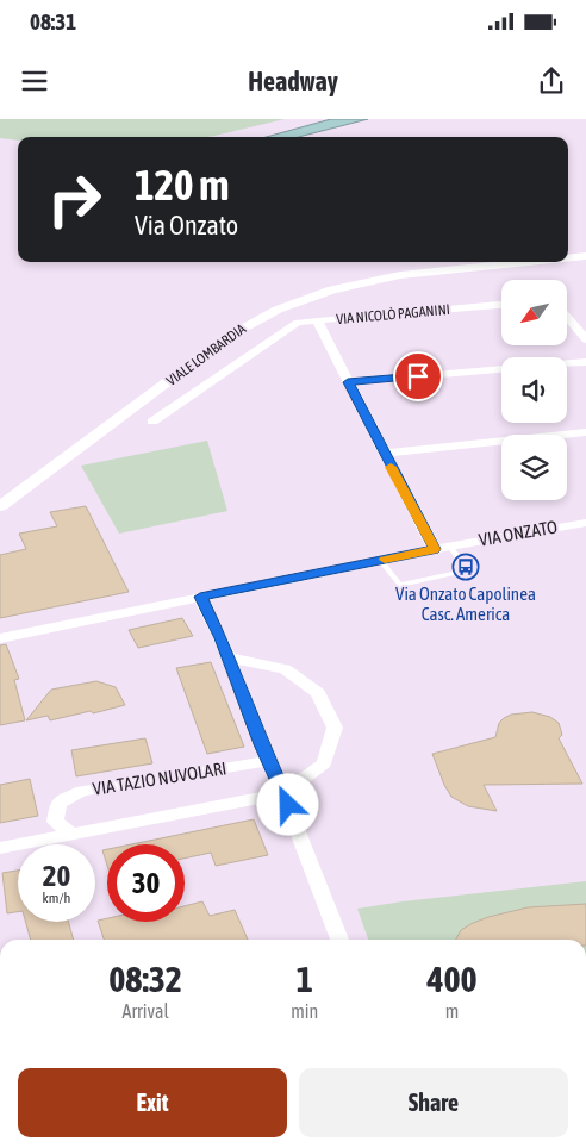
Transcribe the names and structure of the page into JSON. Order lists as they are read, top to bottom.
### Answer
{
  "streets": {
    "street": [
      "VIA NICOLÒ PAGANINI",
      "VIALE LOMBARDIA",
      "VIA ONZATO",
      "VIA TAZIO NUVOLARI"
    ]
  },
  "crossings": [
    ["VIA NICOLÒ PAGANINI", "VIA ONZATO"]
  ],
  "places": {
    "bus stop": ["Via Onzato Capolinea Casc. America"]
  },
  "north": "bottom left",
  "page": {
    "status": "08:31",
    "header": "Headway",
    "turn": ["120 m", "Via Onzato"],
    "speed": "20 km/h",
    "limit": "30",
    "eta": [
      "08:32",
      "Arrival",
      "1",
      "min",
      "400",
      "m"
    ],
    "buttons": ["Exit", "Share"]
  }
}
